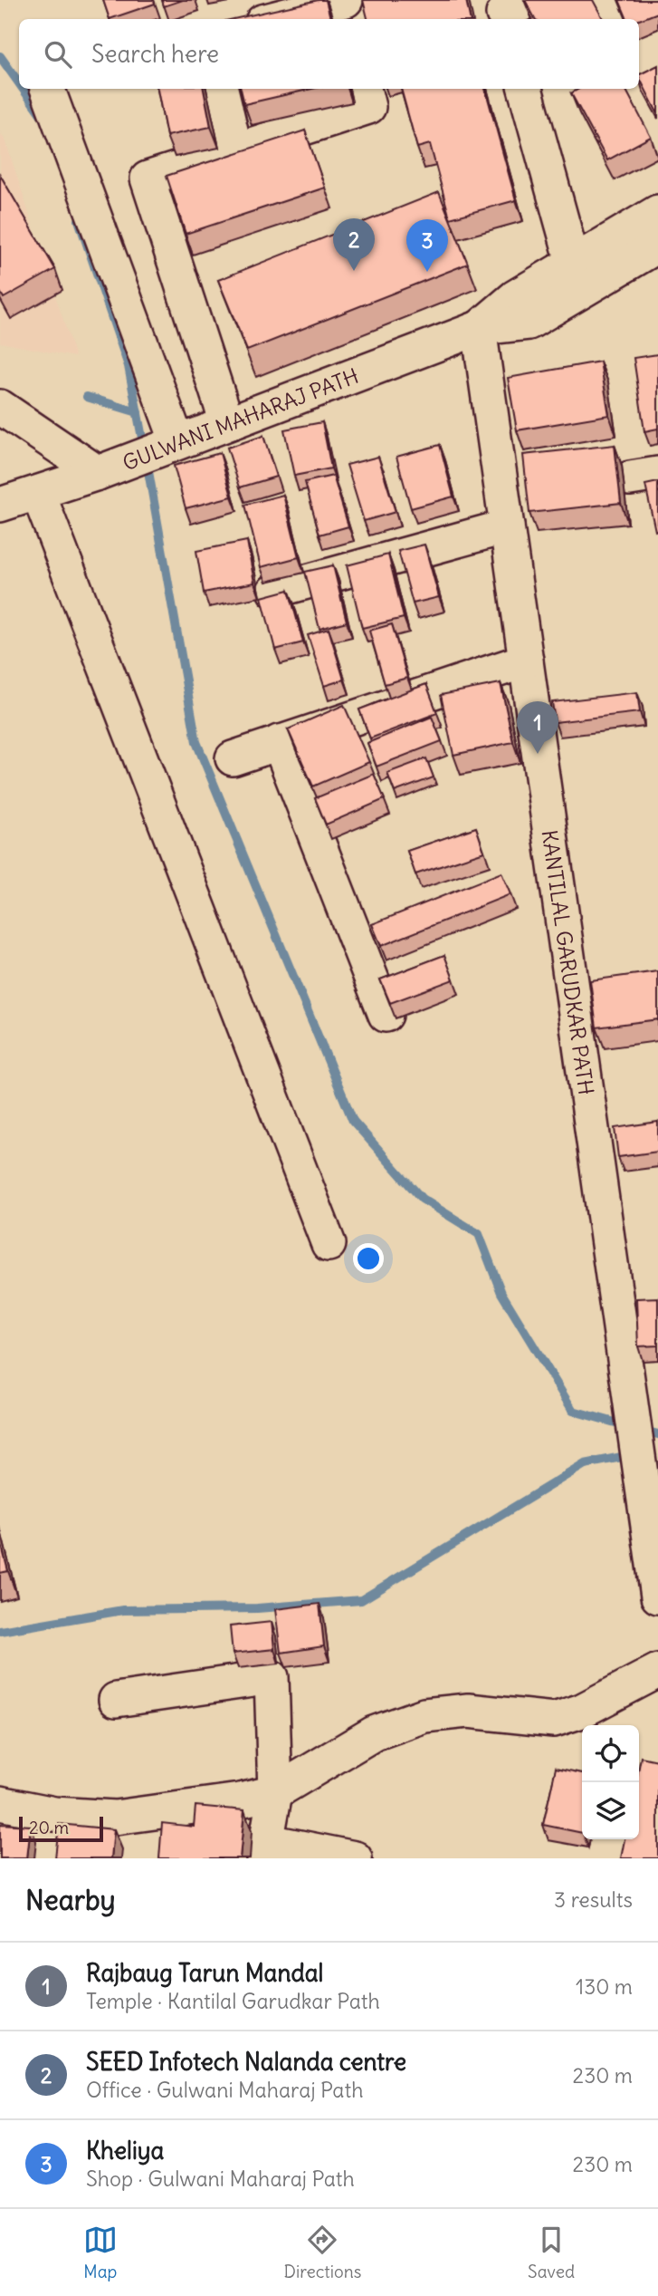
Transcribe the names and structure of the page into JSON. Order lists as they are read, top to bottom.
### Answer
{
  "streets": {
    "street": ["GULWANI MAHARAJ PATH", "KANTILAL GARUDKAR PATH"]
  },
  "crossings": [
    ["GULWANI MAHARAJ PATH", "KANTILAL GARUDKAR PATH"]
  ],
  "scale_bar": "20 m",
  "page": {
    "search": "Search here",
    "pins": ["2", "3", "1"],
    "scale": "20 m",
    "heading": ["Nearby", "3 results"],
    "list": [
      {
        "mark": "1",
        "name": "Rajbaug Tarun Mandal",
        "note": "Temple · Kantilal Garudkar Path",
        "value": "130 m"
      },
      {
        "mark": "2",
        "name": "SEED Infotech Nalanda centre",
        "note": "Office · Gulwani Maharaj Path",
        "value": "230 m"
      },
      {
        "mark": "3",
        "name": "Kheliya",
        "note": "Shop · Gulwani Maharaj Path",
        "value": "230 m"
      }
    ],
    "nav": ["Map", "Directions", "Saved"]
  }
}
